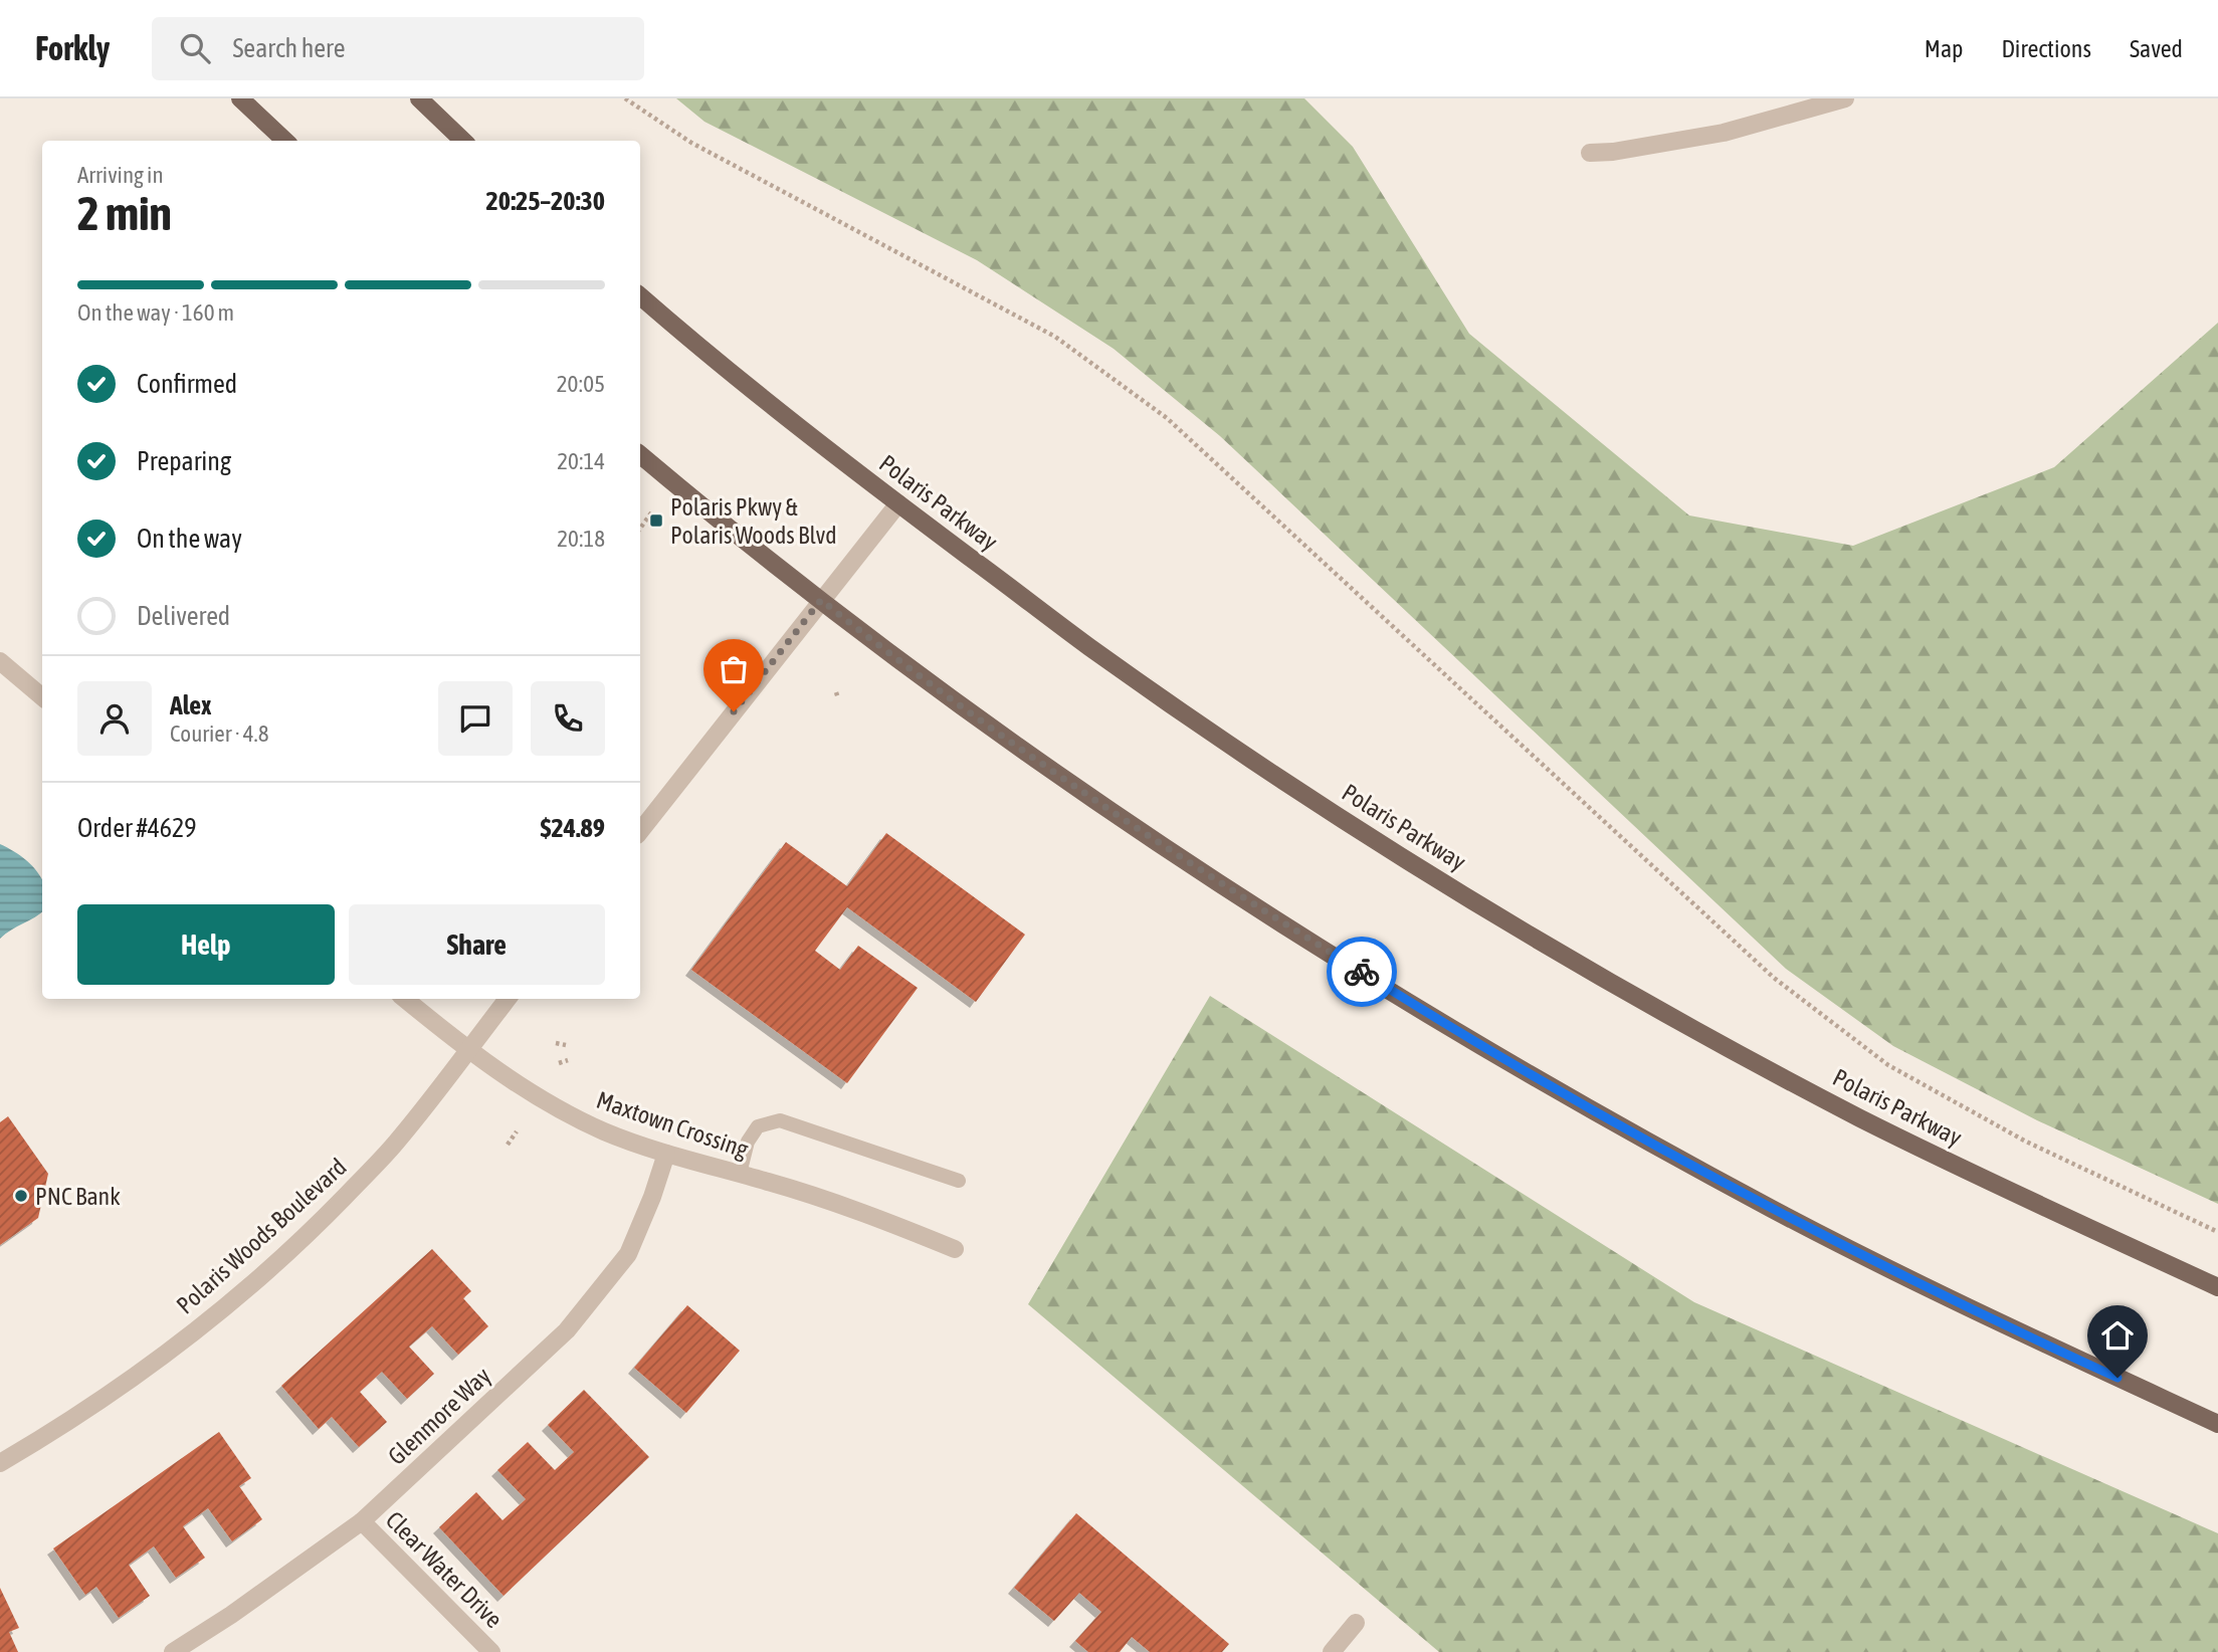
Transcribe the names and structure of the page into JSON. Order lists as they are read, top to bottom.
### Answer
{
  "streets": {
    "main road": ["Polaris Parkway"],
    "street": [
      "Maxtown Crossing",
      "Polaris Woods Boulevard",
      "Glenmore Way",
      "Clear Water Drive"
    ]
  },
  "crossings": [
    ["Maxtown Crossing", "Polaris Woods Boulevard"],
    ["Maxtown Crossing", "Glenmore Way"],
    ["Glenmore Way", "Clear Water Drive"]
  ],
  "places": {
    "transit": ["Polaris Pkwy & Polaris Woods Blvd"],
    "other": ["PNC Bank"]
  },
  "page": {
    "header": "Forkly",
    "search": "Search here",
    "nav": ["Map", "Directions", "Saved"],
    "heading": ["2 min", "Arriving in", "20:25–20:30"],
    "panel": [
      "Alex",
      "Courier · 4.8",
      "Order #4629",
      "$24.89"
    ],
    "bar": "On the way · 160 m",
    "list": [
      ["Confirmed", "20:05"],
      ["Preparing", "20:14"],
      ["On the way", "20:18"],
      "Delivered"
    ],
    "buttons": ["Help", "Share"]
  }
}
